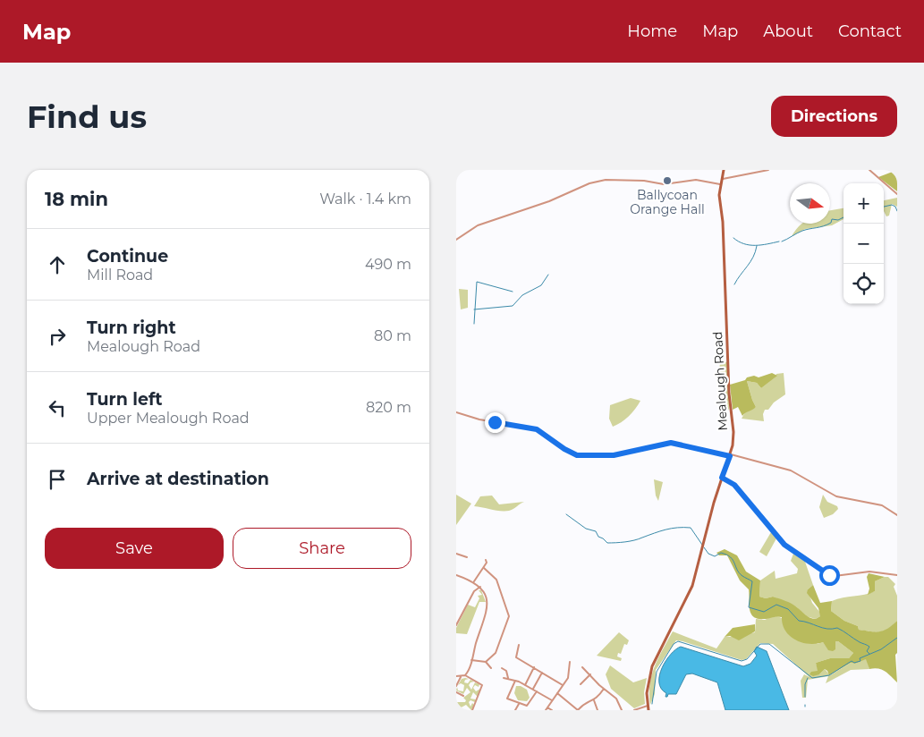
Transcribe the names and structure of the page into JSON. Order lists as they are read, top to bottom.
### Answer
{
  "streets": {
    "street": ["Mealough Road"]
  },
  "places": ["Ballycoan Orange Hall"],
  "north": "right",
  "page": {
    "header": "Map",
    "nav": [
      "Home",
      "Map",
      "About",
      "Contact"
    ],
    "buttons": [
      "Directions",
      ["Save", "Share"]
    ],
    "title": "Find us",
    "heading": ["18 min", "Walk · 1.4 km"],
    "map_buttons": ["+", "−"],
    "list": [
      ["Continue", "Mill Road", "490 m"],
      ["Turn right", "Mealough Road", "80 m"],
      ["Turn left", "Upper Mealough Road", "820 m"],
      "Arrive at destination"
    ]
  }
}
